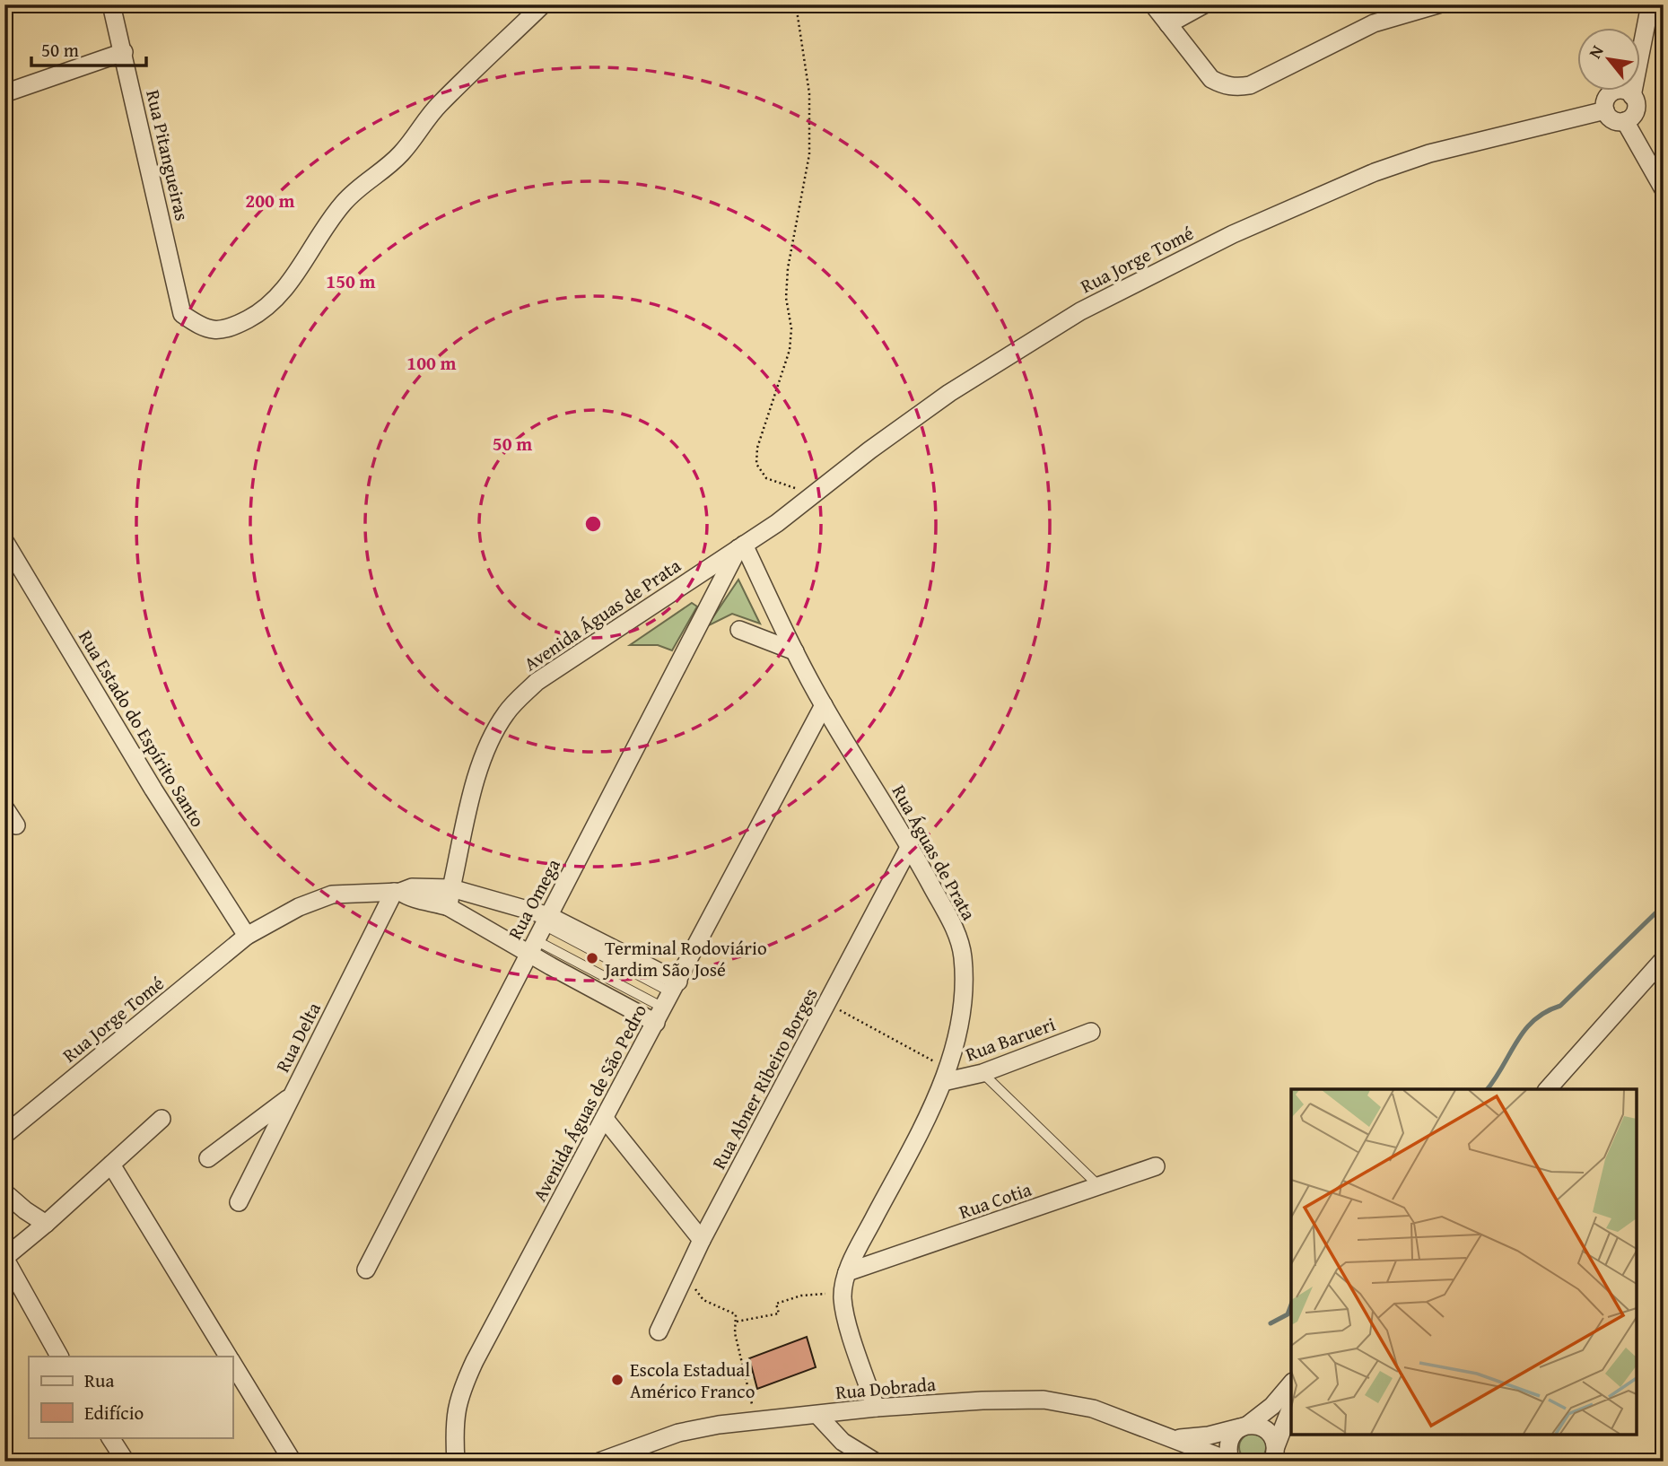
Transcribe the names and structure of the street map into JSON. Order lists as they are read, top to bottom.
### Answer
{
  "streets": {
    "street": [
      "Rua Pitangueiras",
      "Rua Jorge Tomé",
      "Avenida Águas de Prata",
      "Rua Estado do Espírito Santo",
      "Rua Águas de Prata",
      "Rua Omega",
      "Rua Delta",
      "Rua Barueri",
      "Rua Abner Ribeiro Borges",
      "Avenida Águas de São Pedro",
      "Rua Cotia",
      "Rua Dobrada"
    ]
  },
  "crossings": [
    ["Rua Jorge Tomé", "Avenida Águas de Prata"],
    ["Rua Jorge Tomé", "Rua Estado do Espírito Santo"],
    ["Rua Jorge Tomé", "Rua Águas de Prata"],
    ["Rua Jorge Tomé", "Rua Omega"],
    ["Avenida Águas de Prata", "Rua Águas de Prata"],
    ["Avenida Águas de Prata", "Rua Omega"],
    ["Rua Águas de Prata", "Rua Omega"],
    ["Rua Águas de Prata", "Rua Barueri"],
    ["Rua Águas de Prata", "Rua Abner Ribeiro Borges"],
    ["Rua Águas de Prata", "Avenida Águas de São Pedro"],
    ["Rua Águas de Prata", "Rua Cotia"],
    ["Rua Águas de Prata", "Rua Dobrada"]
  ],
  "places": ["Terminal Rodoviário Jardim São José", "Escola Estadual Américo Franco"],
  "legend": ["Rua", "Edifício"],
  "scale_bar": "50 m",
  "north": "top left",
  "rings": [
    "200 m",
    "150 m",
    "100 m",
    "50 m"
  ]
}
